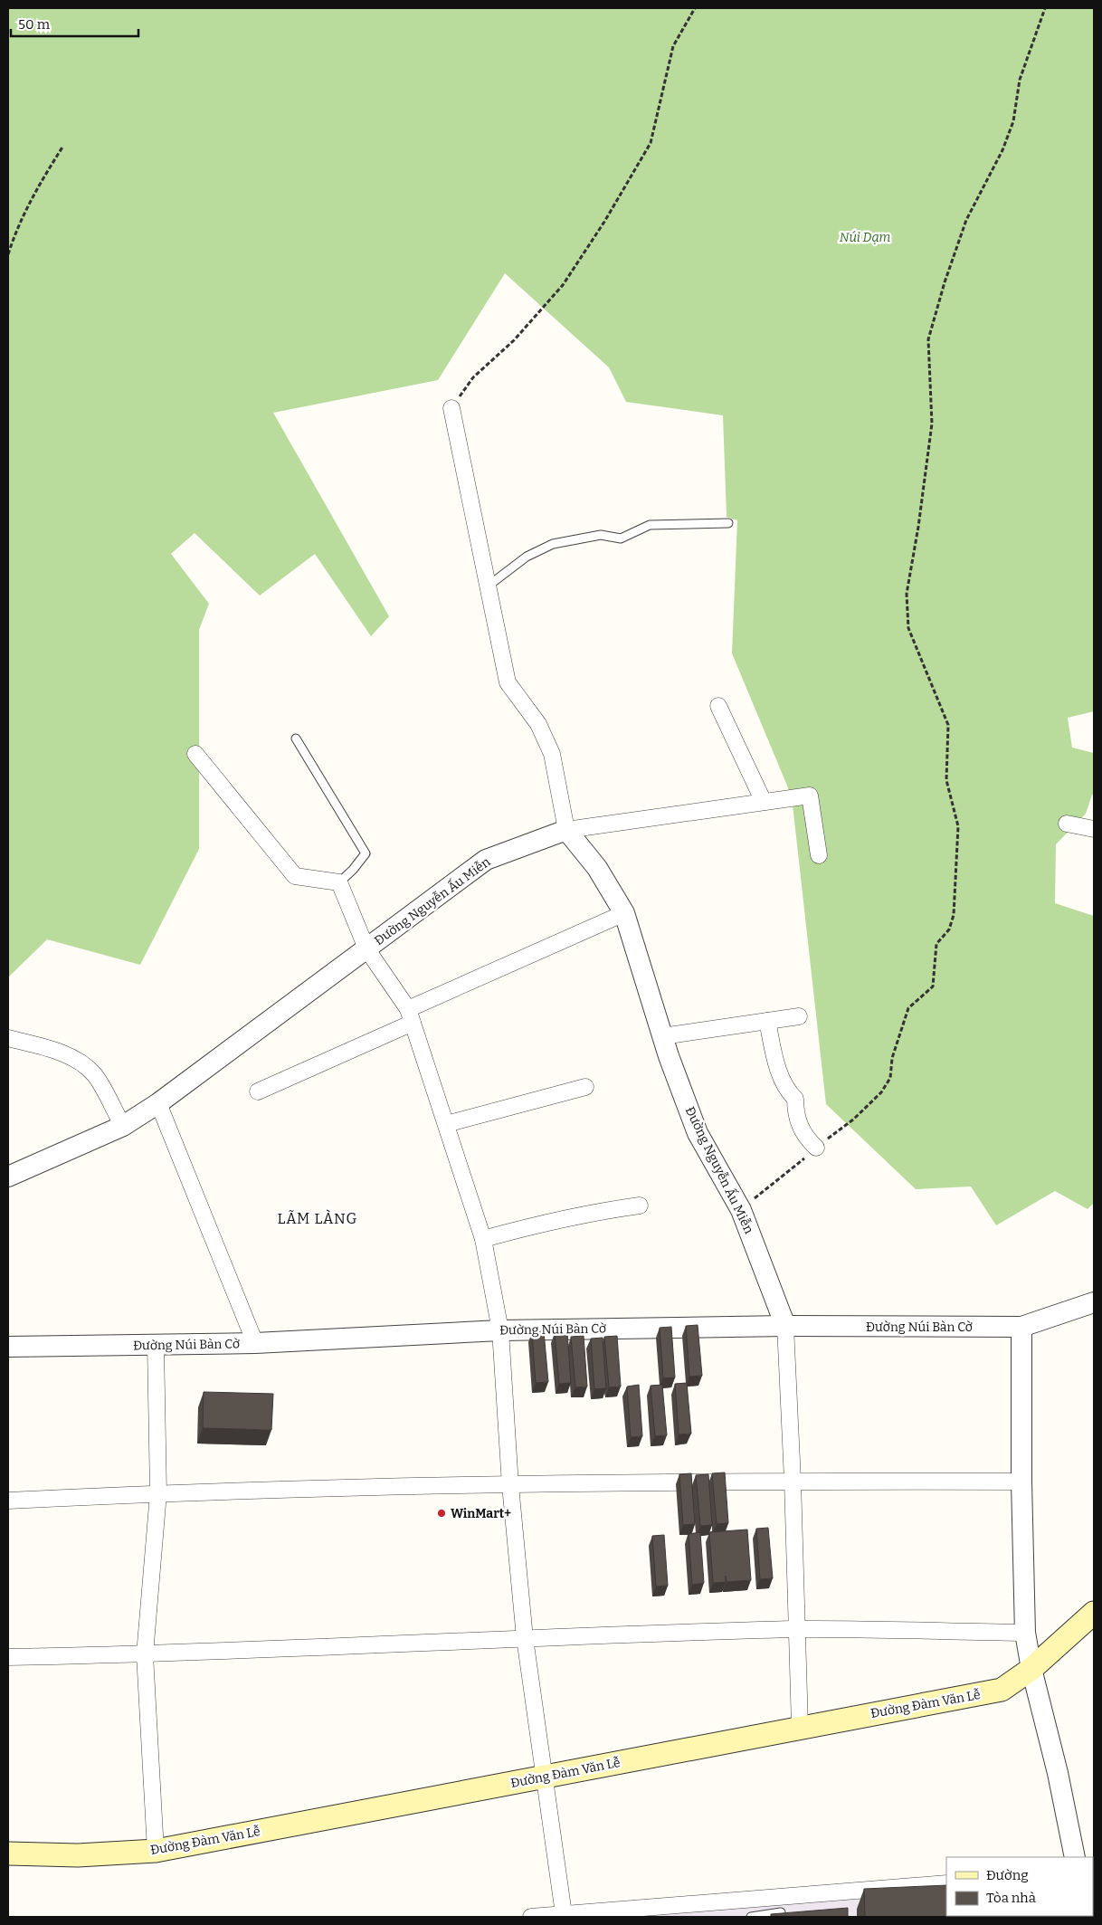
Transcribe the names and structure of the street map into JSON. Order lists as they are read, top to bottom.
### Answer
{
  "streets": {
    "main road": ["Đường Đàm Văn Lễ"],
    "street": ["Đường Nguyễn Ấu Miễn", "Đường Núi Bàn Cờ"]
  },
  "crossings": [
    ["Đường Nguyễn Ấu Miễn", "Đường Núi Bàn Cờ"]
  ],
  "districts": ["LÃM LÀNG"],
  "parks": ["Núi Dạm"],
  "places": ["WinMart+"],
  "legend": ["Đường", "Tòa nhà"],
  "scale_bar": "50 m"
}
